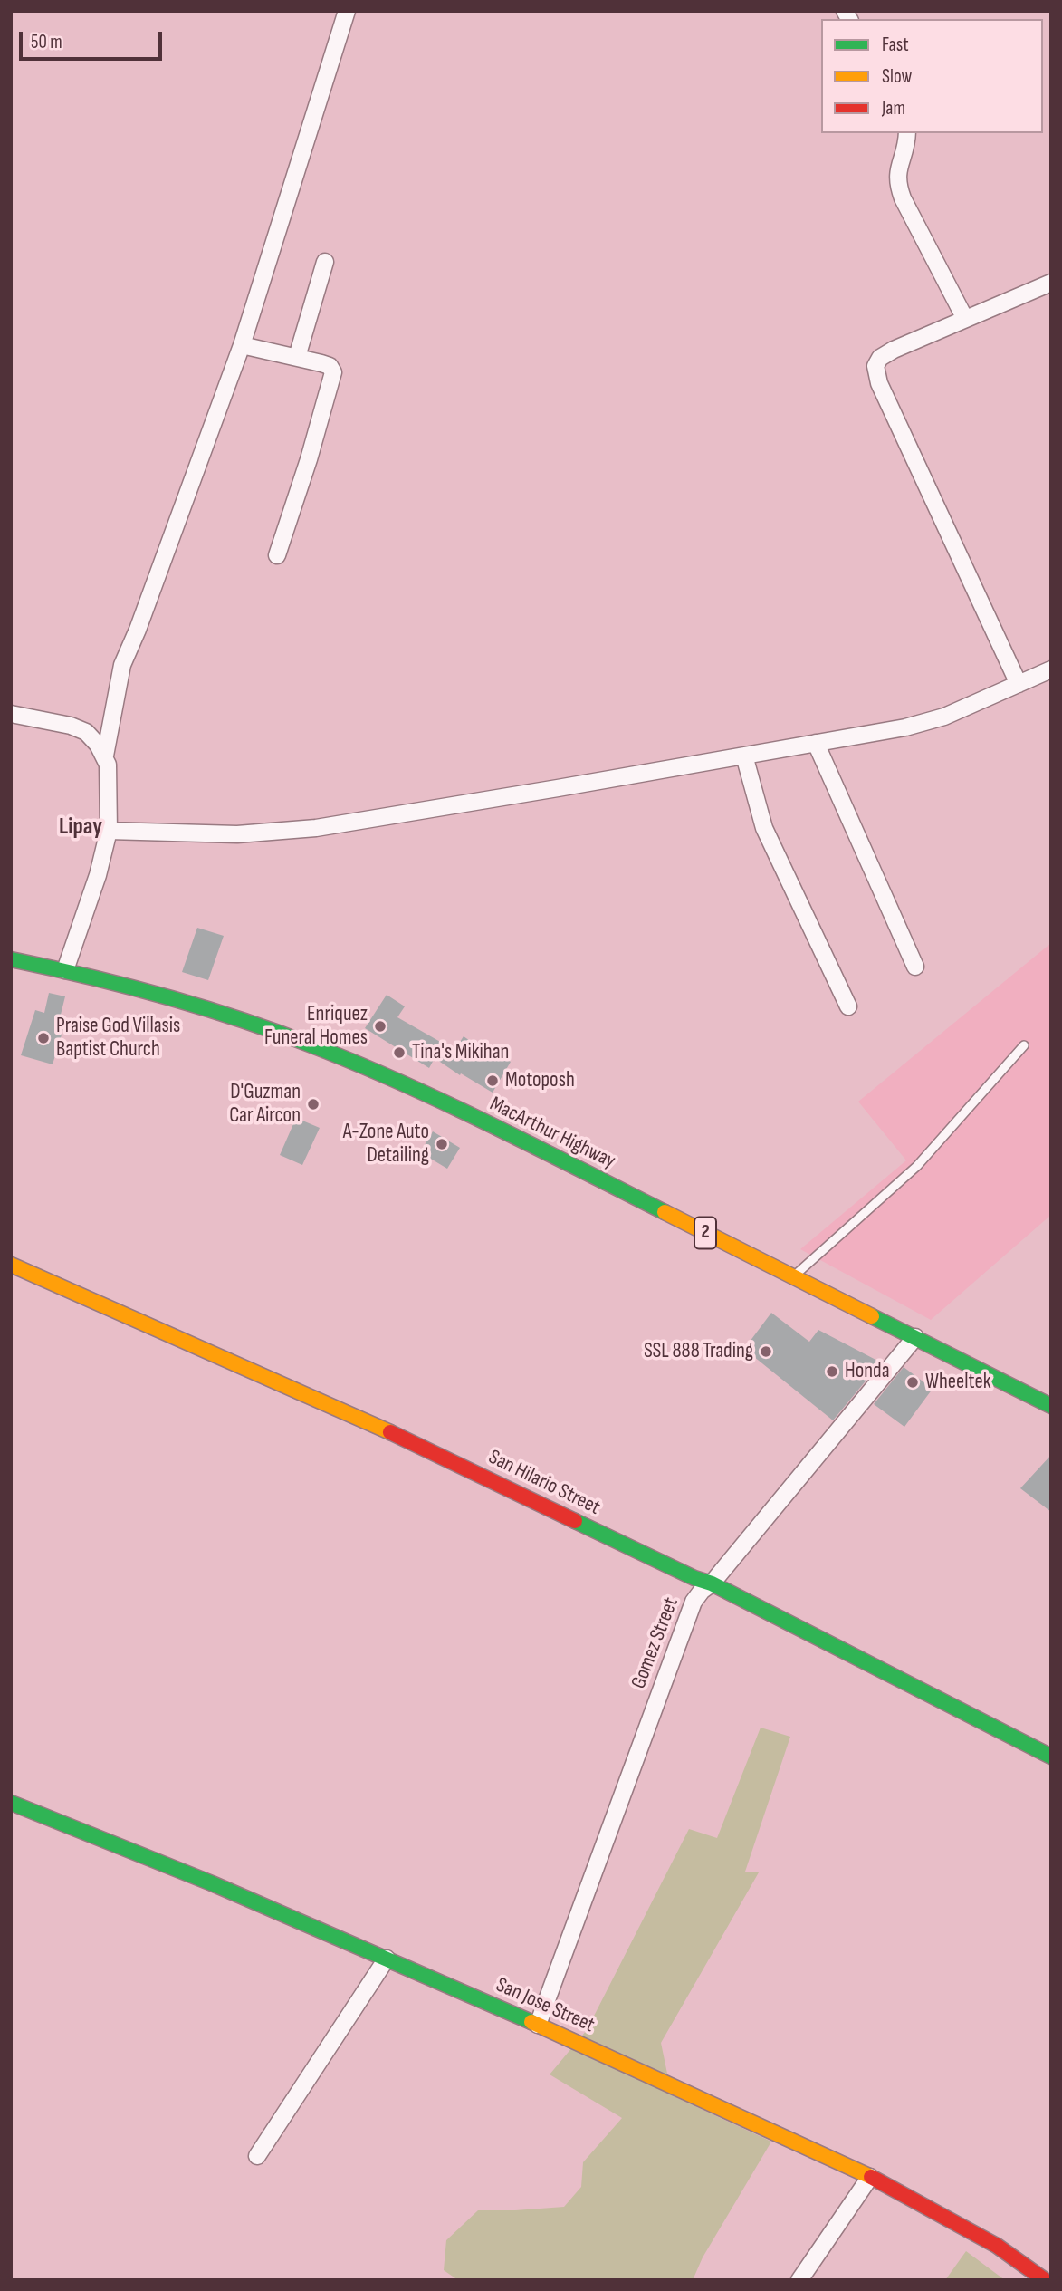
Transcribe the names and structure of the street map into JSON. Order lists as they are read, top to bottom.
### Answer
{
  "streets": {
    "main road": [
      "MacArthur Highway",
      "2",
      "San Hilario Street",
      "San Jose Street"
    ],
    "street": ["Gomez Street"]
  },
  "crossings": [
    ["MacArthur Highway", "Gomez Street"],
    ["San Hilario Street", "Gomez Street"],
    ["Gomez Street", "San Jose Street"]
  ],
  "districts": ["Lipay"],
  "places": [
    "Enriquez Funeral Homes",
    "Praise God Villasis Baptist Church",
    "Tina's Mikihan",
    "Motoposh",
    "D'Guzman Car Aircon",
    "A-Zone Auto Detailing",
    "SSL 888 Trading",
    "Honda",
    "Wheeltek"
  ],
  "legend": ["Fast", "Slow", "Jam"],
  "scale_bar": "50 m"
}
